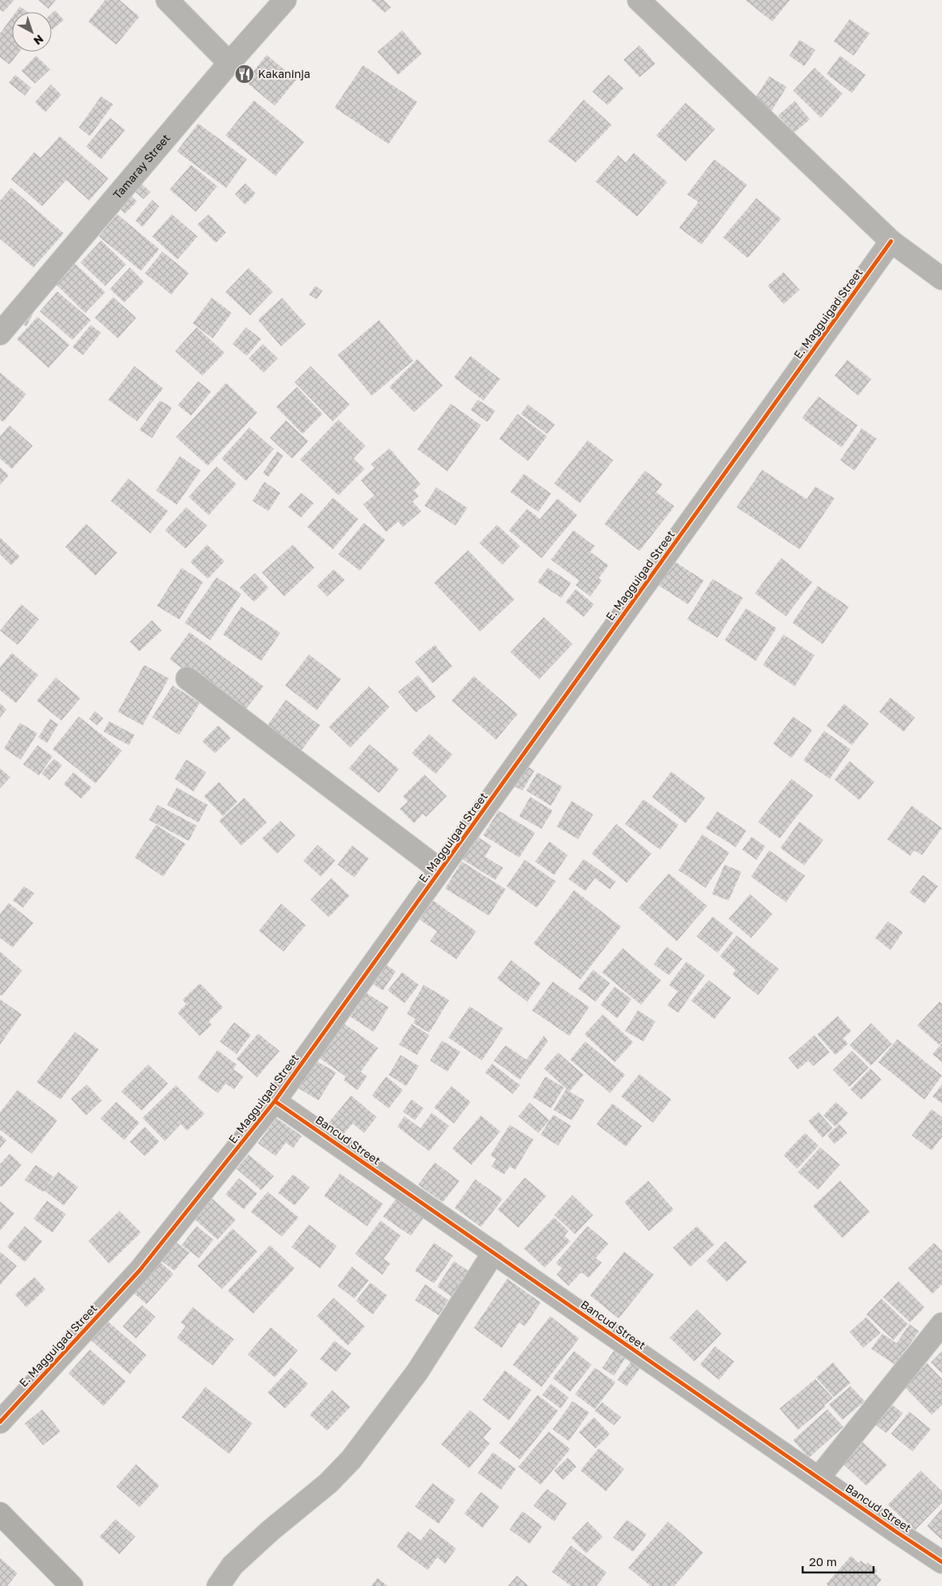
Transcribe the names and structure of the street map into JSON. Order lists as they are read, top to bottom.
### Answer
{
  "streets": {
    "street": ["Tamaray Street", "E. Magguigad Street", "Bancud Street"]
  },
  "crossings": [
    ["E. Magguigad Street", "Bancud Street"]
  ],
  "places": {
    "restaurant": ["Kakaninja"]
  },
  "scale_bar": "20 m",
  "north": "bottom right"
}
